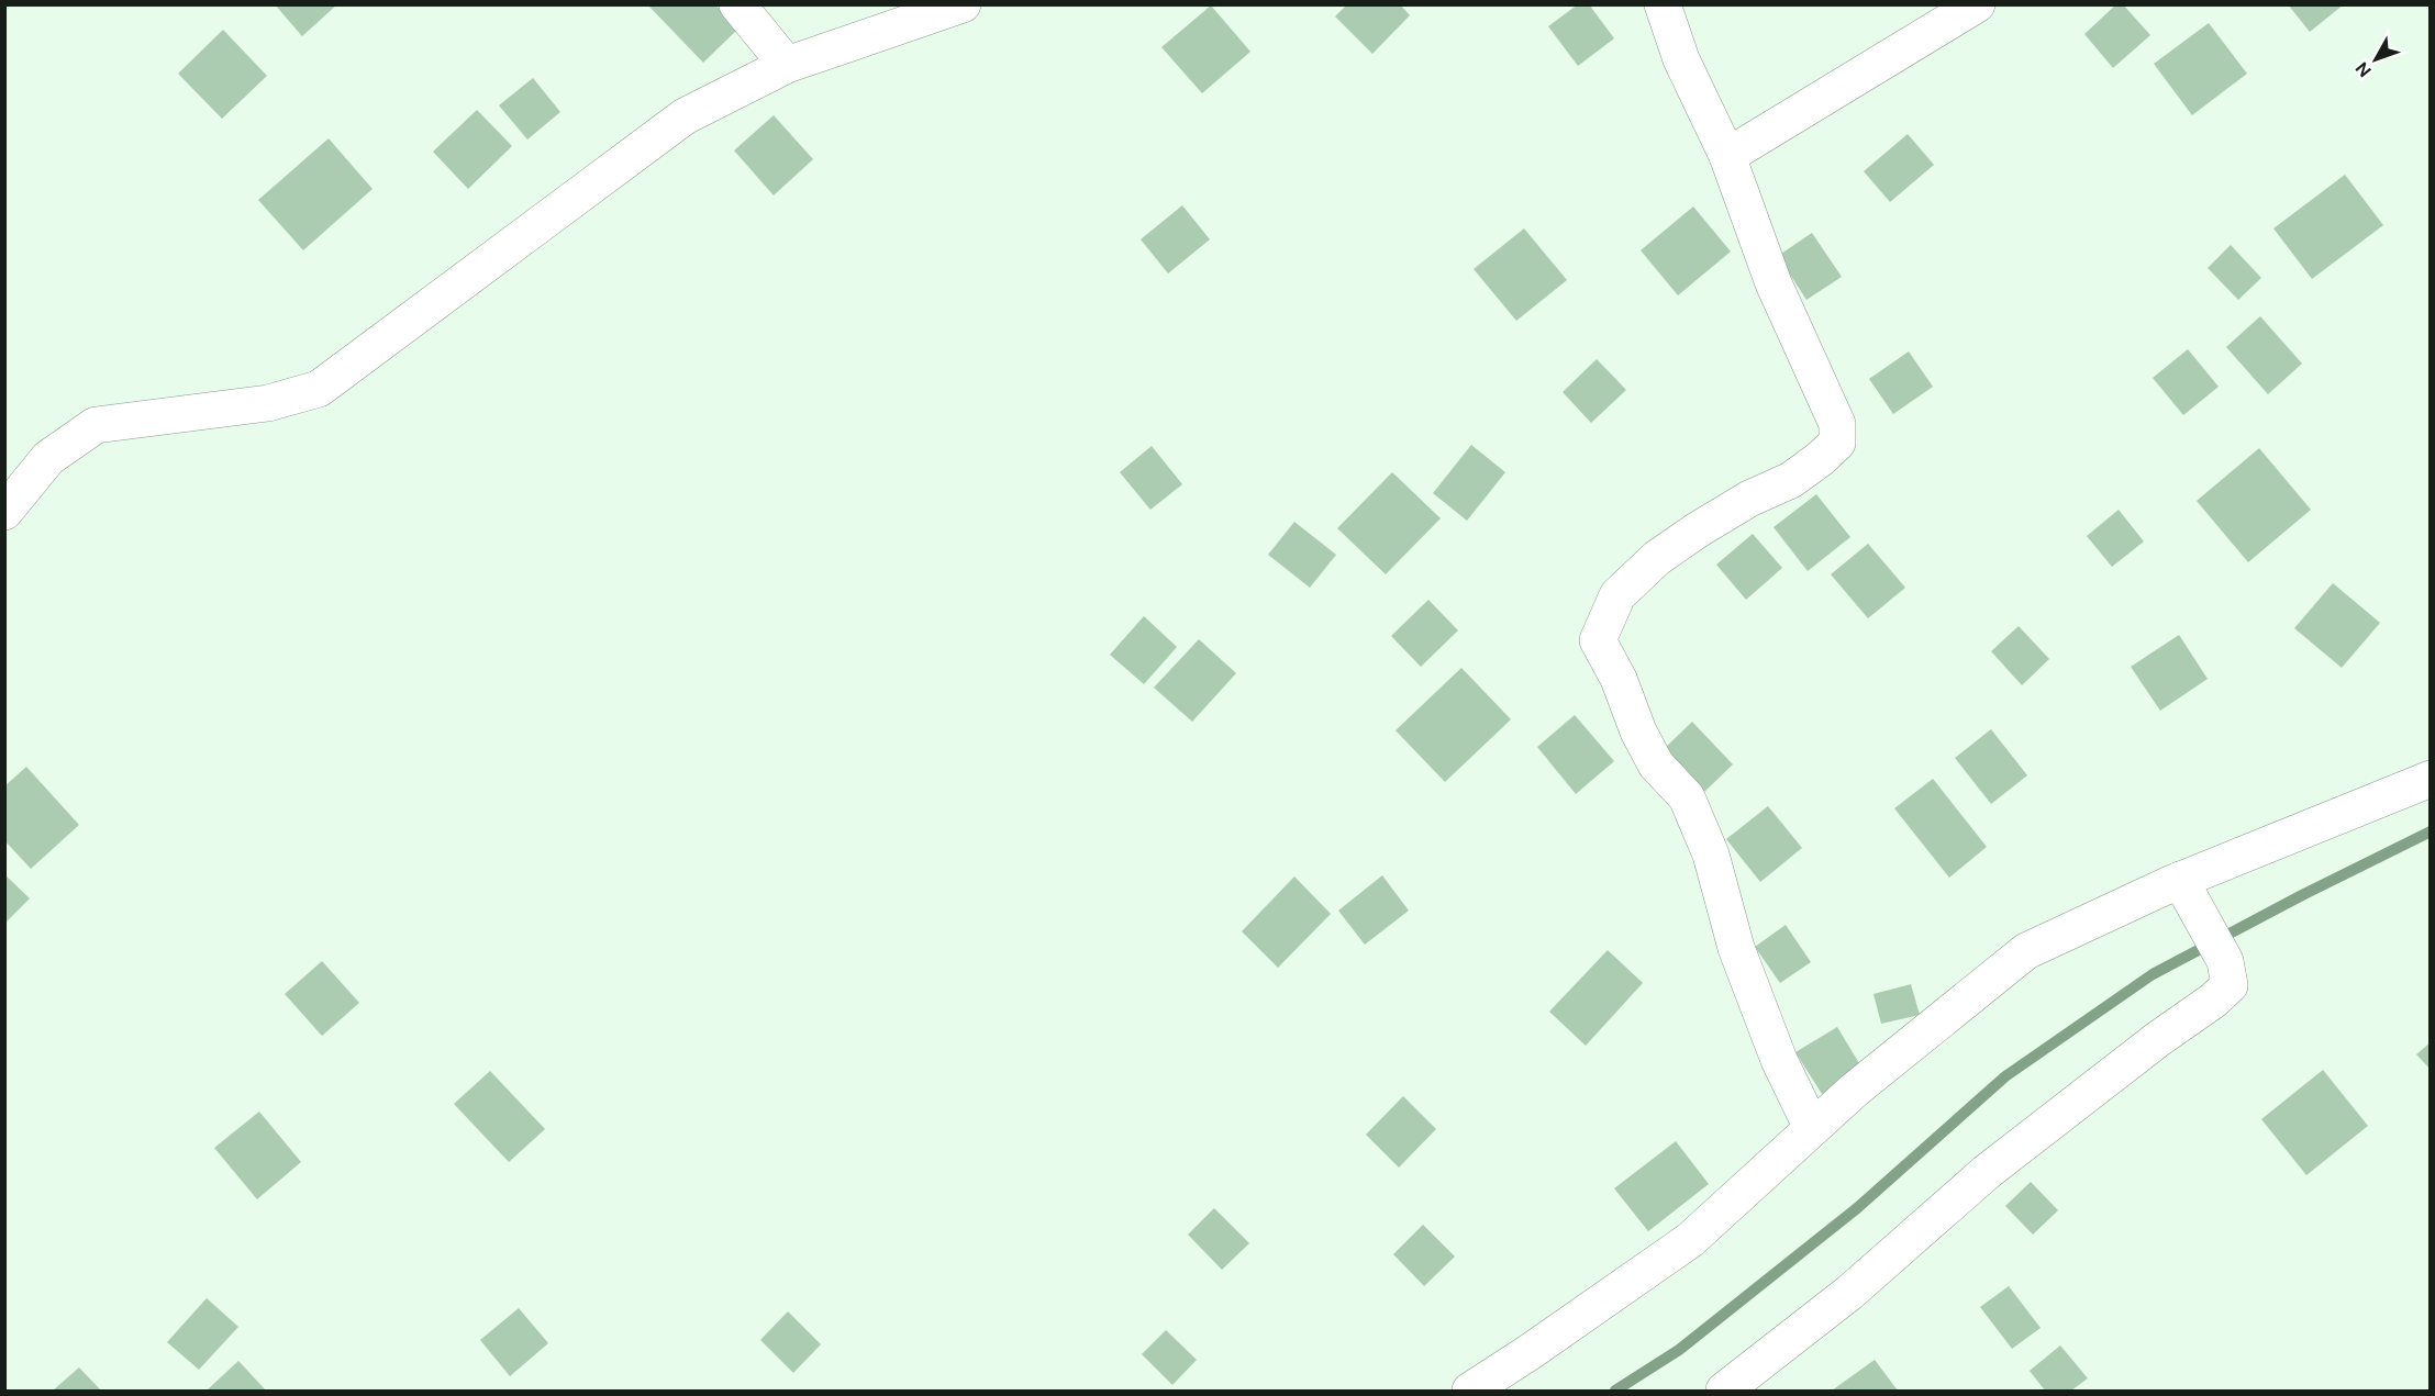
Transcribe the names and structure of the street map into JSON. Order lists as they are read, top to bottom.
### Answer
{
  "north": "bottom left"
}
